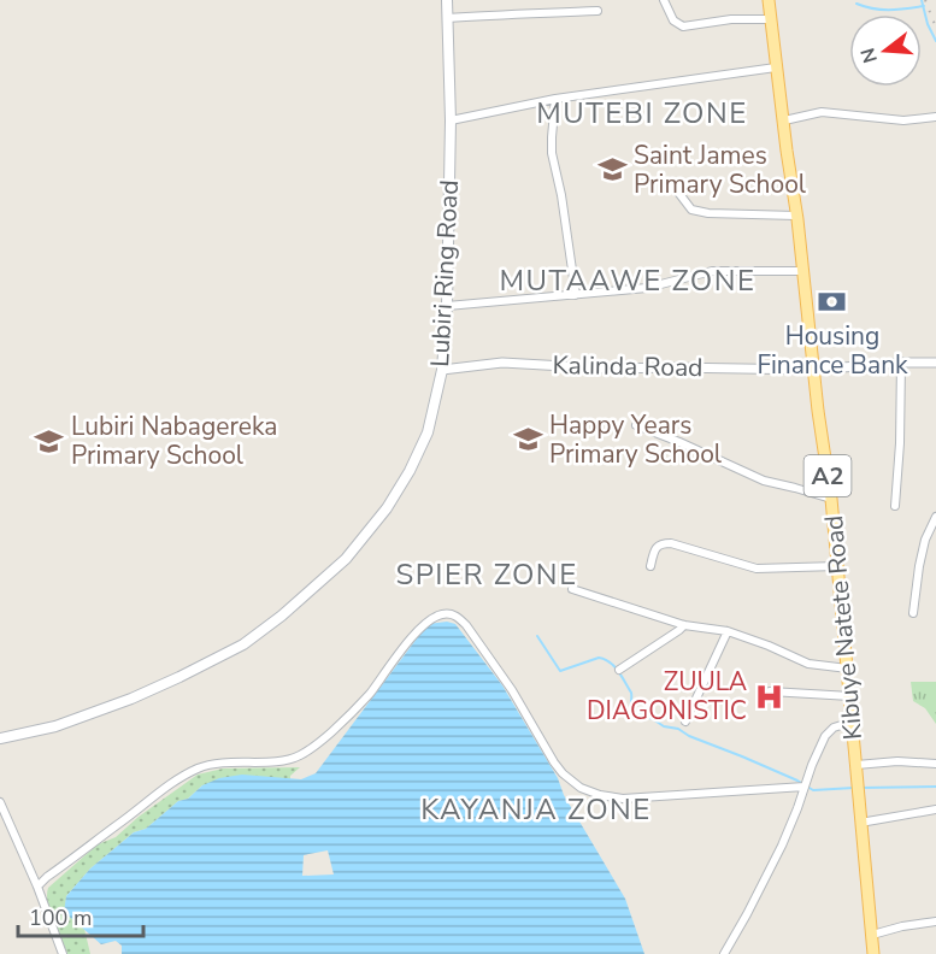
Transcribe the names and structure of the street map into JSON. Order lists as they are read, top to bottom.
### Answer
{
  "streets": {
    "main road": ["Lubiri Ring Road", "A2", "Kibuye Natete Road"],
    "street": ["Kalinda Road"]
  },
  "crossings": [
    ["Lubiri Ring Road", "Kalinda Road"],
    ["Kalinda Road", "Kibuye Natete Road"]
  ],
  "districts": [
    "MUTEBI ZONE",
    "MUTAAWE ZONE",
    "SPIER ZONE",
    "KAYANJA ZONE"
  ],
  "places": {
    "school or university": ["Saint James Primary School", "Happy Years Primary School", "Lubiri Nabagereka Primary School"],
    "bank": ["Housing Finance Bank"],
    "hospital": ["ZUULA DIAGONISTIC"]
  },
  "scale_bar": "100 m",
  "north": "left"
}
